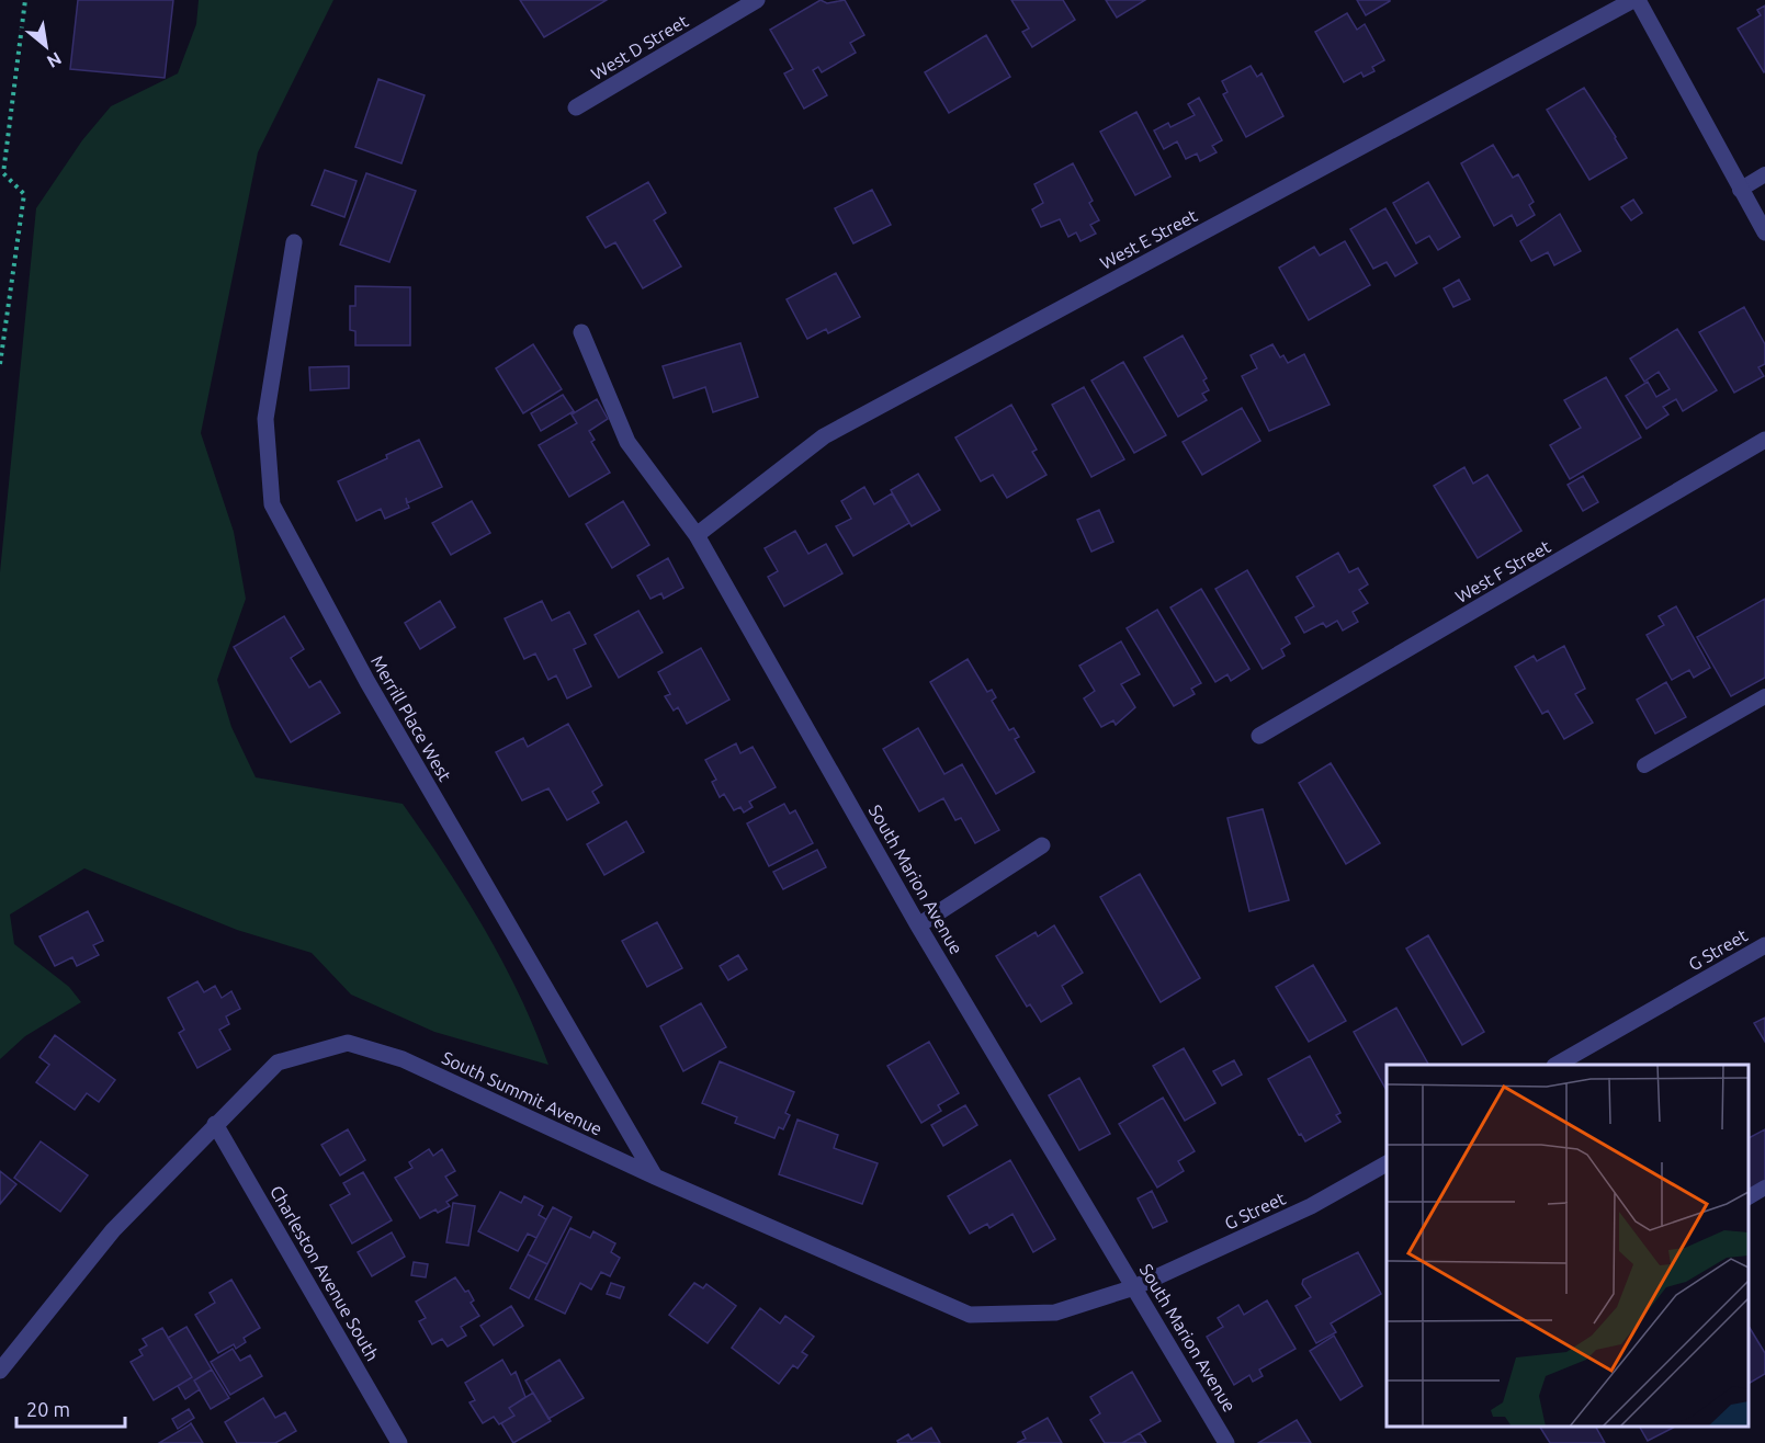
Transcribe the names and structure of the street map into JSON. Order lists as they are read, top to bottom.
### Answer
{
  "streets": {
    "street": [
      "West D Street",
      "West E Street",
      "West F Street",
      "Merrill Place West",
      "South Marion Avenue",
      "G Street",
      "South Summit Avenue",
      "Charleston Avenue South"
    ]
  },
  "crossings": [
    ["West E Street", "South Marion Avenue"],
    ["Merrill Place West", "South Summit Avenue"],
    ["South Marion Avenue", "G Street"],
    ["South Marion Avenue", "South Summit Avenue"],
    ["G Street", "South Summit Avenue"],
    ["South Summit Avenue", "Charleston Avenue South"]
  ],
  "scale_bar": "20 m",
  "north": "bottom right"
}
